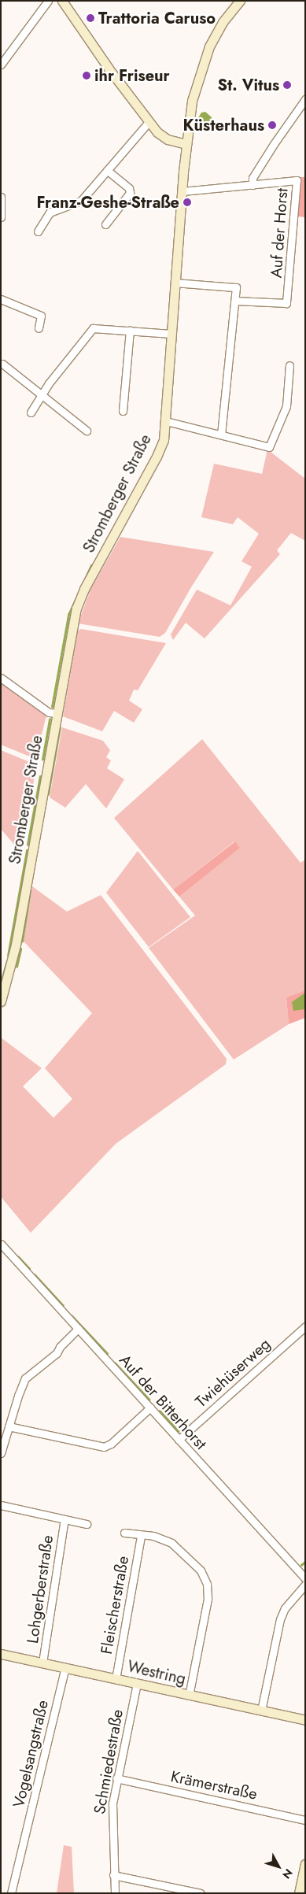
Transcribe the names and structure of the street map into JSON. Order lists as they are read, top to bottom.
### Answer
{
  "streets": {
    "main road": ["Stromberger Straße", "Westring"],
    "street": [
      "Auf der Horst",
      "Twiehüserweg",
      "Auf der Bitterhorst",
      "Lohgerberstraße",
      "Fleischerstraße",
      "Vogelsangstraße",
      "Schmiedestraße",
      "Krämerstraße"
    ]
  },
  "crossings": [
    ["Auf der Horst", "Stromberger Straße"],
    ["Twiehüserweg", "Auf der Bitterhorst"],
    ["Lohgerberstraße", "Westring"],
    ["Fleischerstraße", "Westring"],
    ["Westring", "Vogelsangstraße"],
    ["Westring", "Schmiedestraße"],
    ["Schmiedestraße", "Krämerstraße"]
  ],
  "places": [
    "Trattoria Caruso",
    "ihr Friseur",
    "St. Vitus",
    "Küsterhaus",
    "Franz-Geshe-Straße"
  ],
  "north": "bottom right"
}
